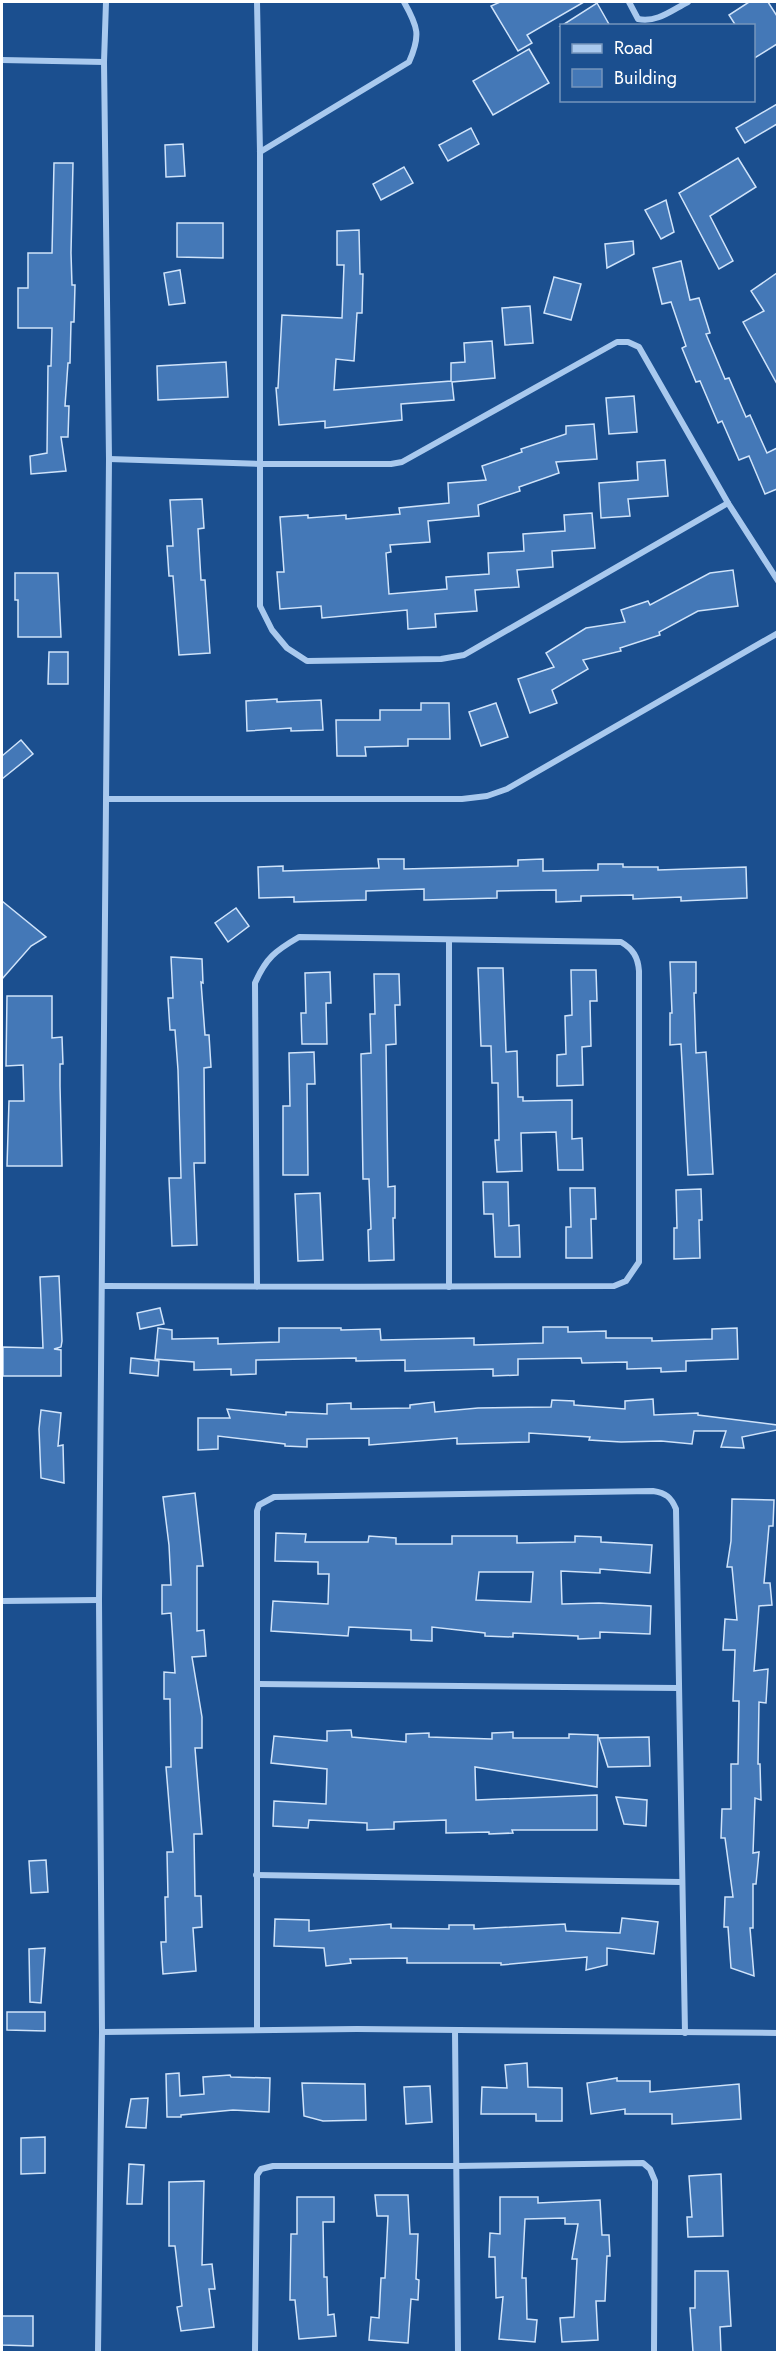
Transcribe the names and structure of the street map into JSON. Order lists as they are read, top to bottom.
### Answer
{
  "legend": ["Road", "Building"]
}
